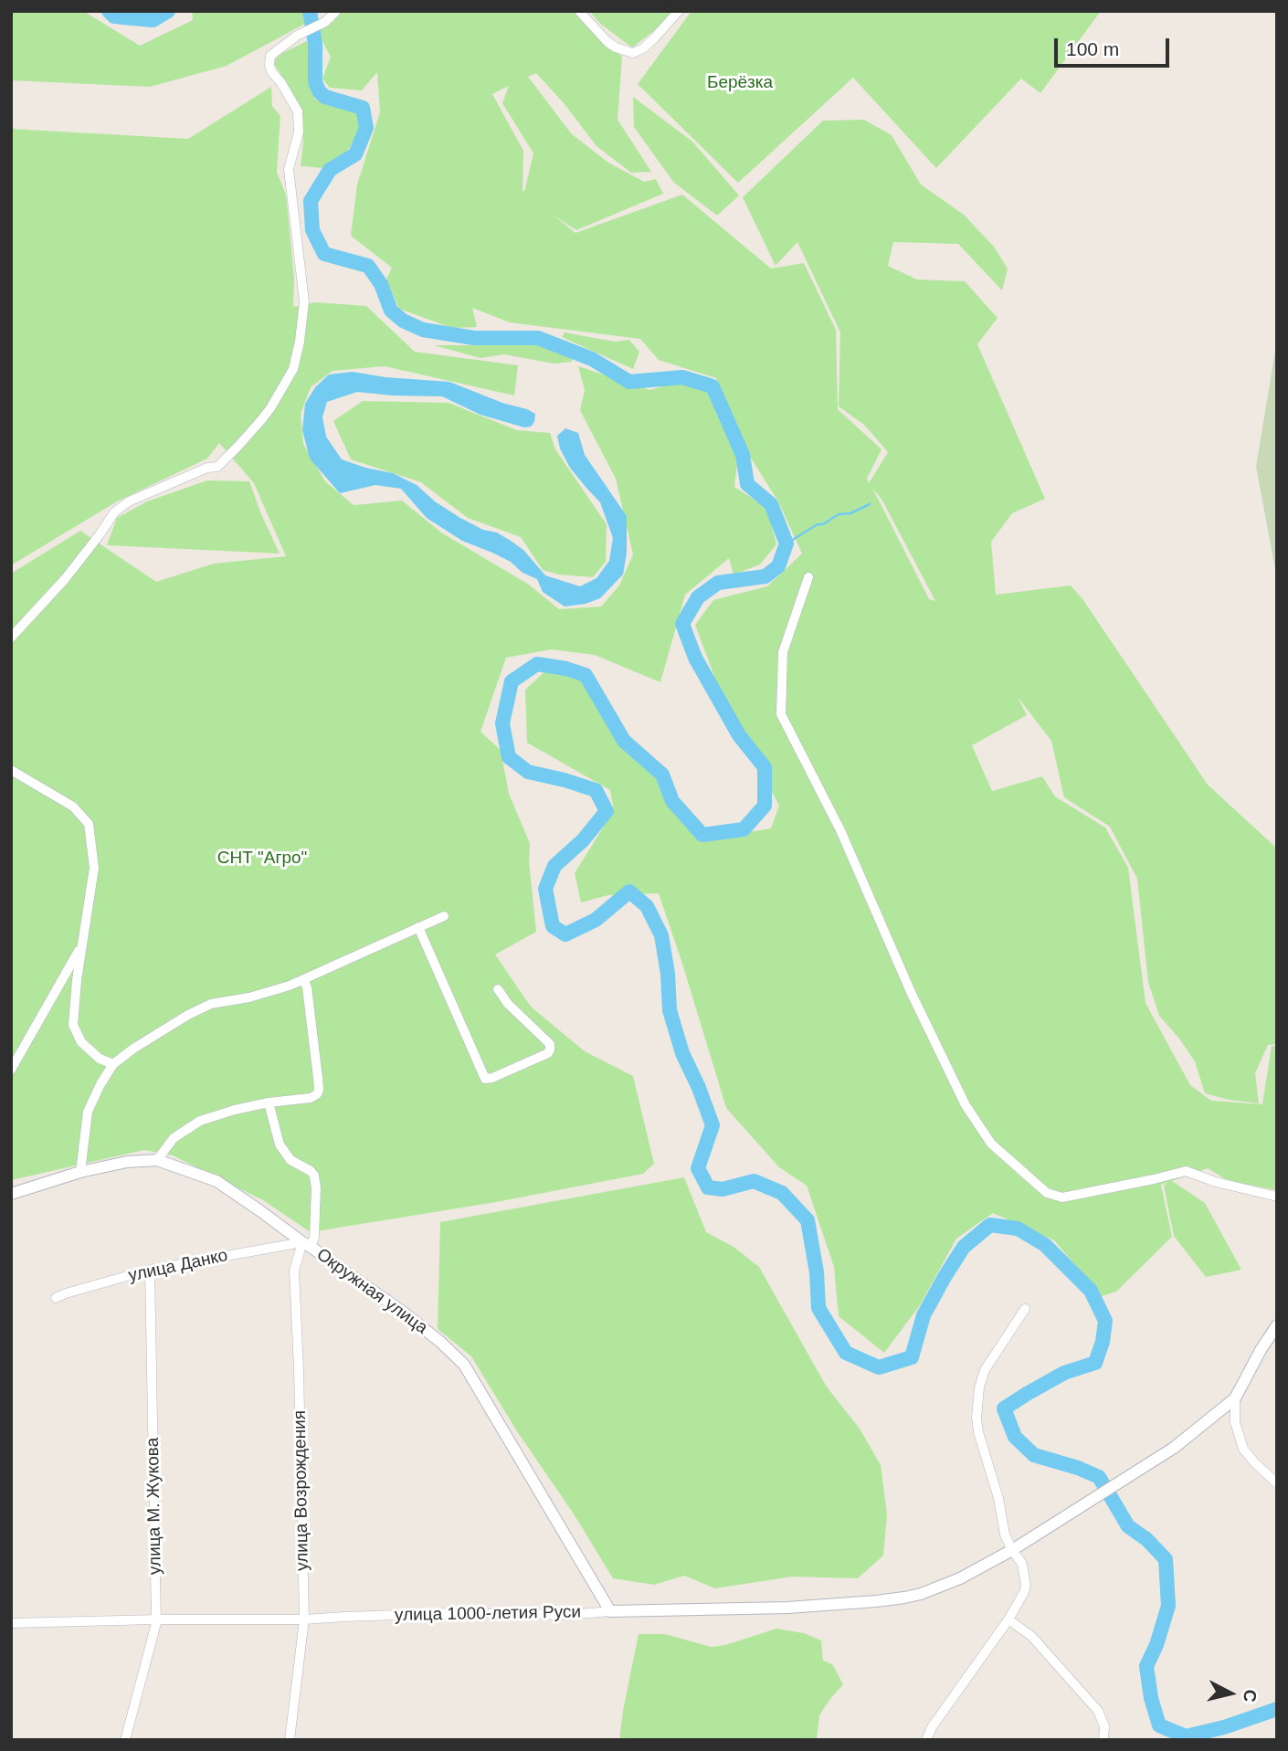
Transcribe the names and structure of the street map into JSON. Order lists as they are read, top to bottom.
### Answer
{
  "streets": {
    "street": [
      "улица Данко",
      "Окружная улица",
      "улица Возрождения",
      "улица М. Жукова",
      "улица 1000-летия Руси"
    ]
  },
  "crossings": [
    ["улица Данко", "Окружная улица"],
    ["улица Данко", "улица Возрождения"],
    ["улица Данко", "улица М. Жукова"],
    ["Окружная улица", "улица Возрождения"],
    ["Окружная улица", "улица 1000-летия Руси"],
    ["улица Возрождения", "улица 1000-летия Руси"],
    ["улица М. Жукова", "улица 1000-летия Руси"]
  ],
  "parks": ["Берёзка", "СНТ \"Агро\""],
  "scale_bar": "100 m",
  "north": "right"
}
